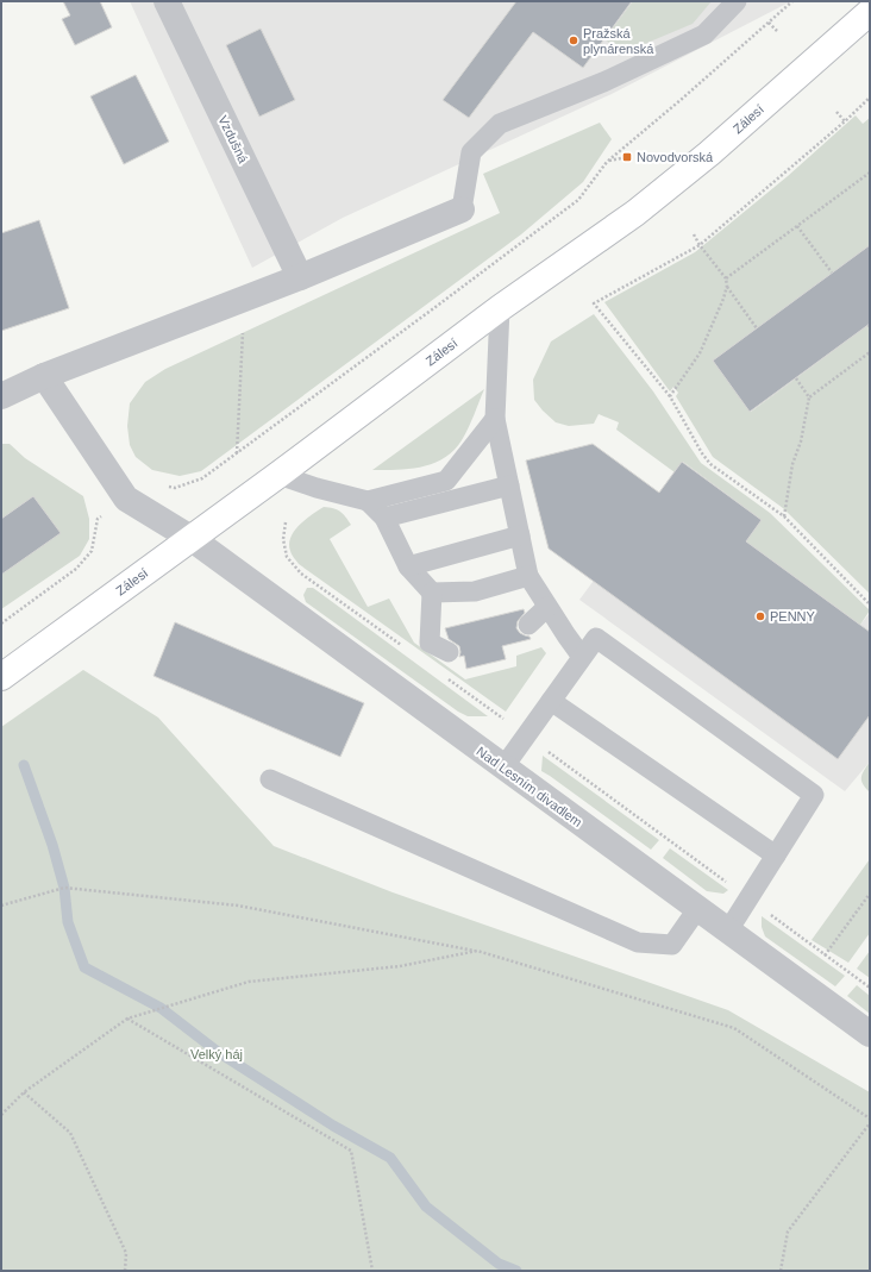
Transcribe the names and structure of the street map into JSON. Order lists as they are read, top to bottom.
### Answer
{
  "streets": {
    "main road": ["Zálesí"],
    "street": ["Vzdušná", "Nad Lesním divadlem"]
  },
  "crossings": [
    ["Zálesí", "Nad Lesním divadlem"]
  ],
  "parks": ["Velký háj"],
  "places": {
    "other": ["Pražská plynárenská", "PENNY"],
    "transit": ["Novodvorská"]
  }
}
